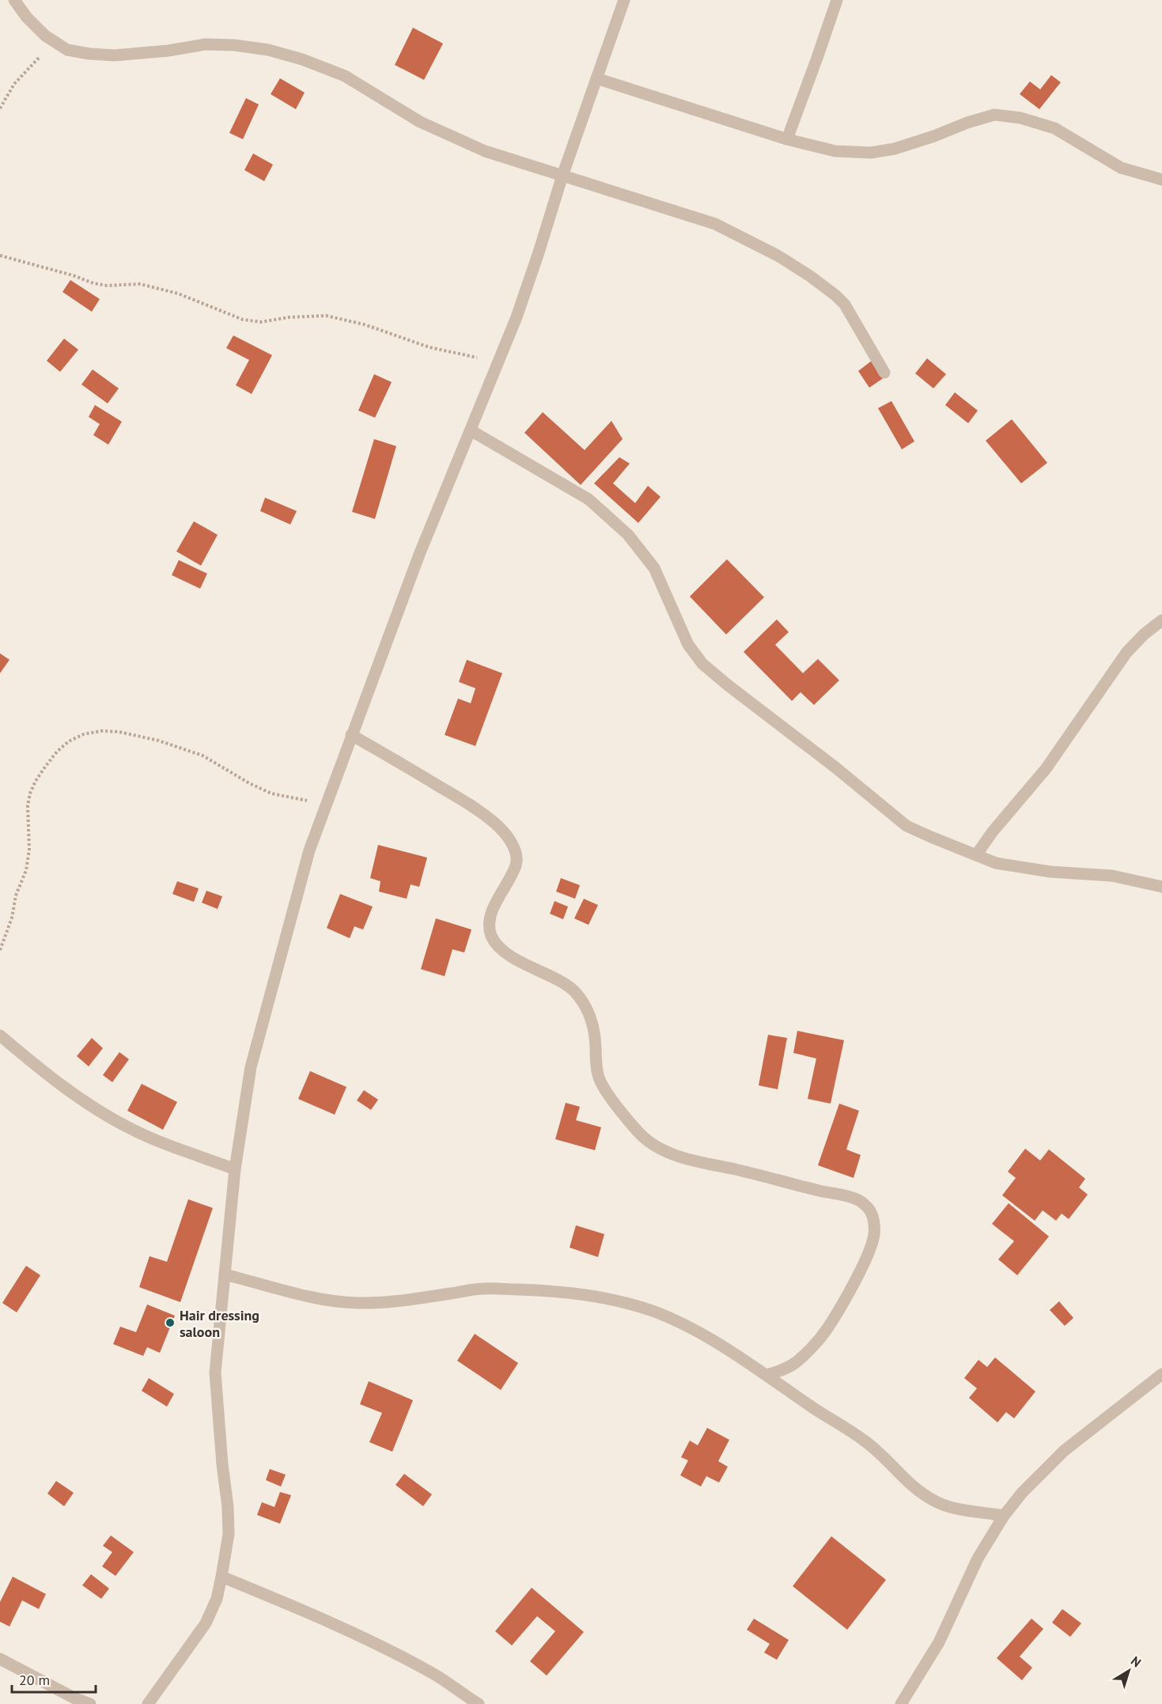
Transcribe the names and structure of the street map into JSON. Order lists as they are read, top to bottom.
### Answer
{
  "places": ["Hair dressing saloon"],
  "scale_bar": "20 m",
  "north": "top right"
}
